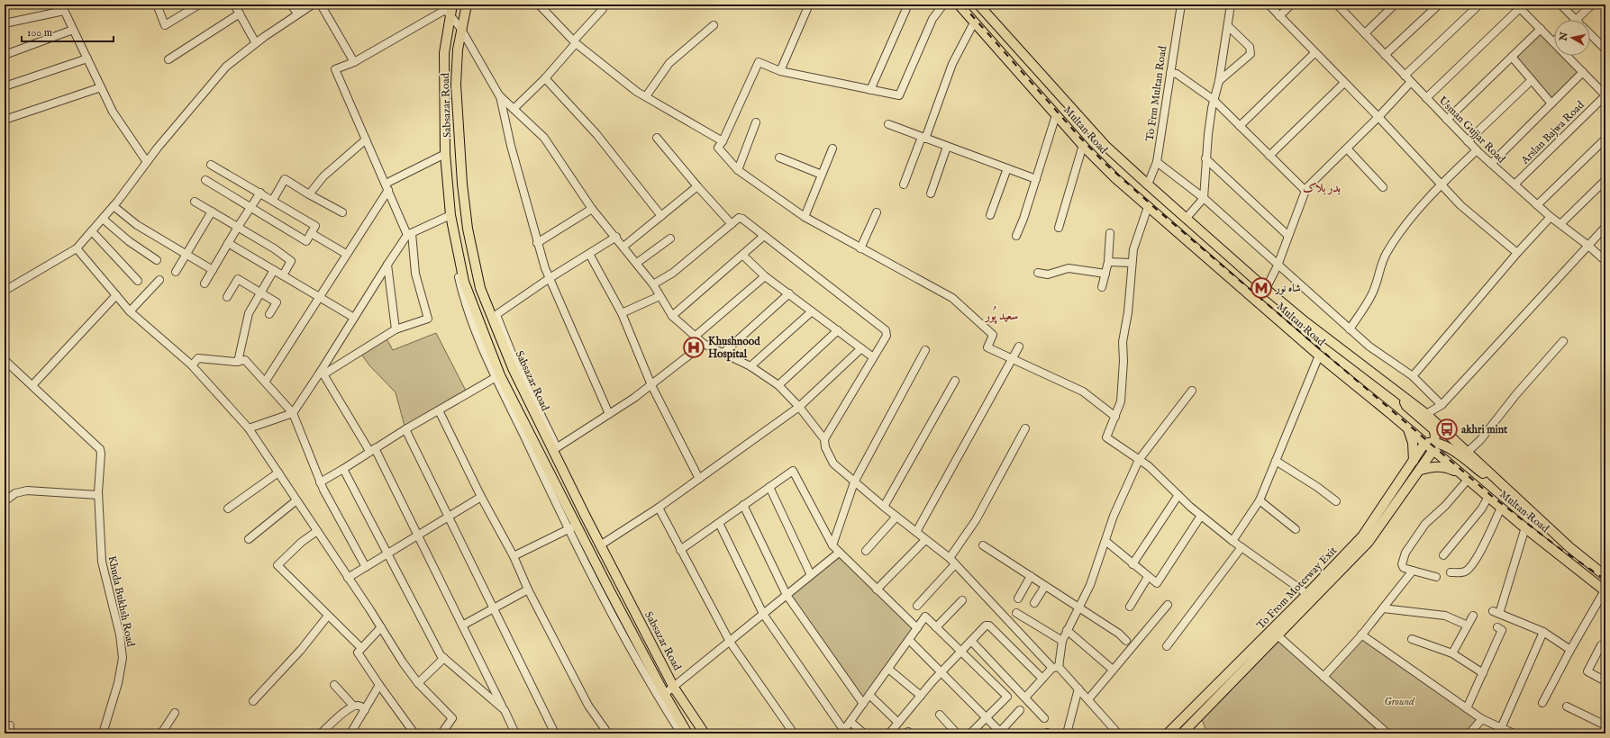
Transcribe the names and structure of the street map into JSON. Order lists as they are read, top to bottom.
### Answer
{
  "streets": {
    "main road": ["Sabsazar Road", "Multan Road", "To From Moterway Exit"],
    "street": [
      "To Frm Multan Road",
      "Usman Gujjar Road",
      "Arslan Bajwa Road",
      "Khuda Bukhsh Road"
    ]
  },
  "crossings": [
    ["To Frm Multan Road", "Multan Road"],
    ["Multan Road", "To From Moterway Exit"],
    ["Usman Gujjar Road", "Arslan Bajwa Road"]
  ],
  "districts": ["بدر بلاک", "سعید پُور"],
  "parks": ["Ground"],
  "places": {
    "metro station": ["شاہ نور"],
    "hospital": ["Khushnood Hospital"],
    "bus stop": ["akhri mint"]
  },
  "scale_bar": "100 m",
  "north": "left"
}
